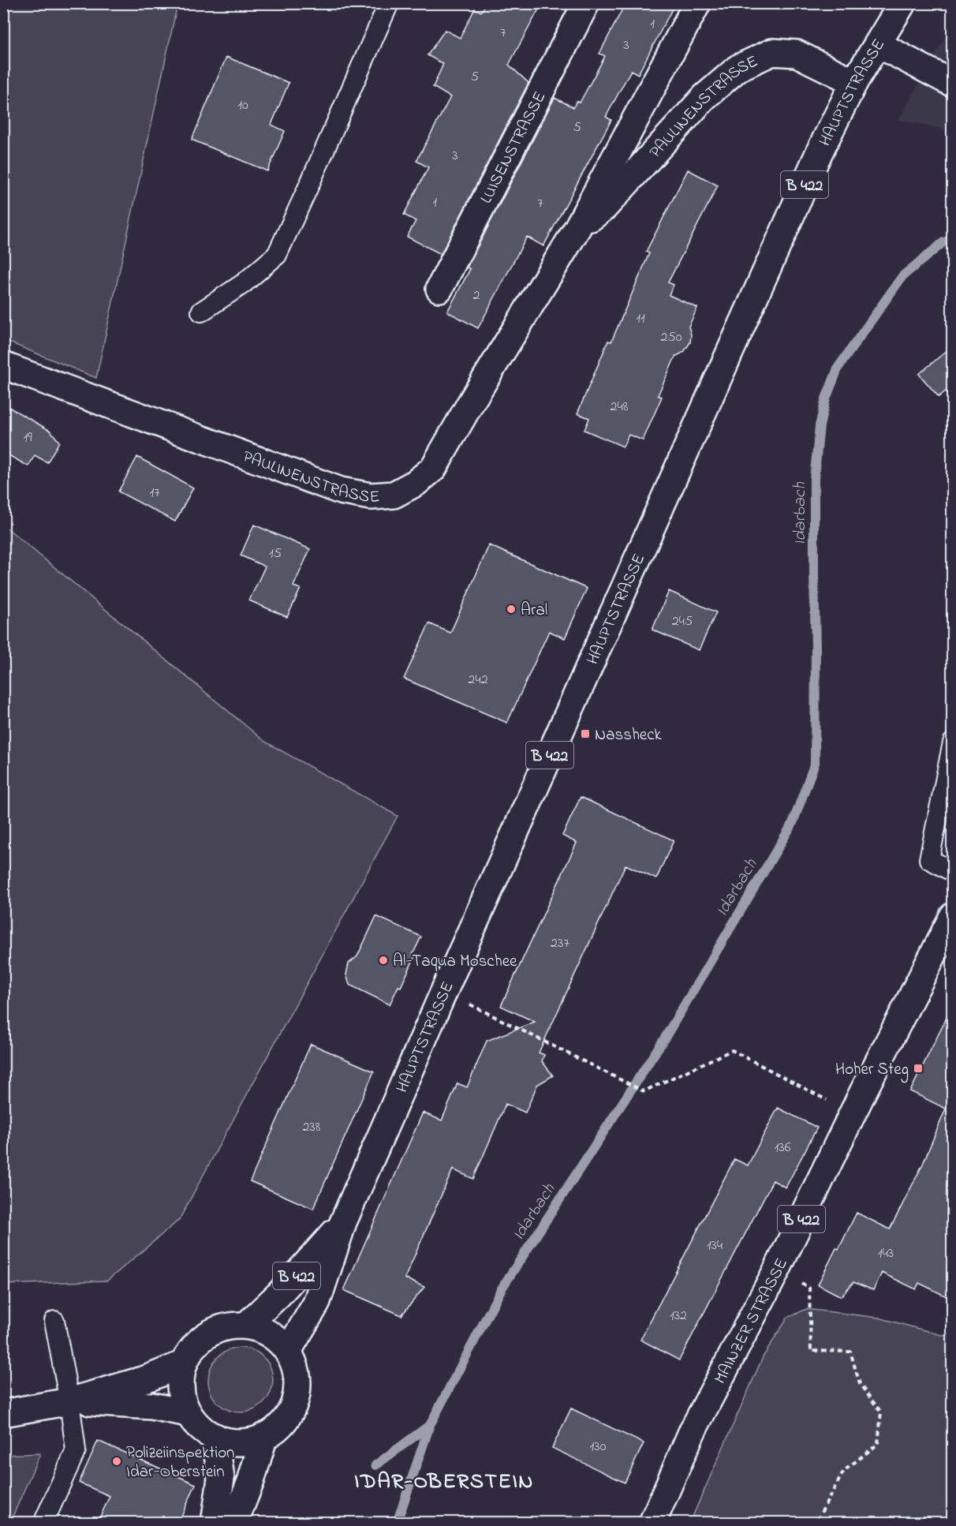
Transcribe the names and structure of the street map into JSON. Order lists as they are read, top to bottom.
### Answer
{
  "streets": {
    "main road": [
      "HAUPTSTRASSE",
      "PAULINENSTRASSE",
      "LUISENSTRASSE",
      "B 422",
      "MAINZER STRASSE"
    ]
  },
  "crossings": [
    ["HAUPTSTRASSE", "PAULINENSTRASSE"]
  ],
  "districts": ["IDAR-OBERSTEIN"],
  "water": ["Idarbach"],
  "places": {
    "other": ["Aral", "Al-Taqua Moschee", "Polizeiinspektion Idar-Oberstein"],
    "transit": ["Nassheck", "Hoher Steg"]
  },
  "house_numbers": [
    "1",
    "7",
    "3",
    "5",
    "10",
    "5",
    "3",
    "1",
    "7",
    "2",
    "11",
    "250",
    "248",
    "19",
    "17",
    "15",
    "245",
    "242",
    "237",
    "238",
    "136",
    "134",
    "143",
    "132",
    "130"
  ]
}
